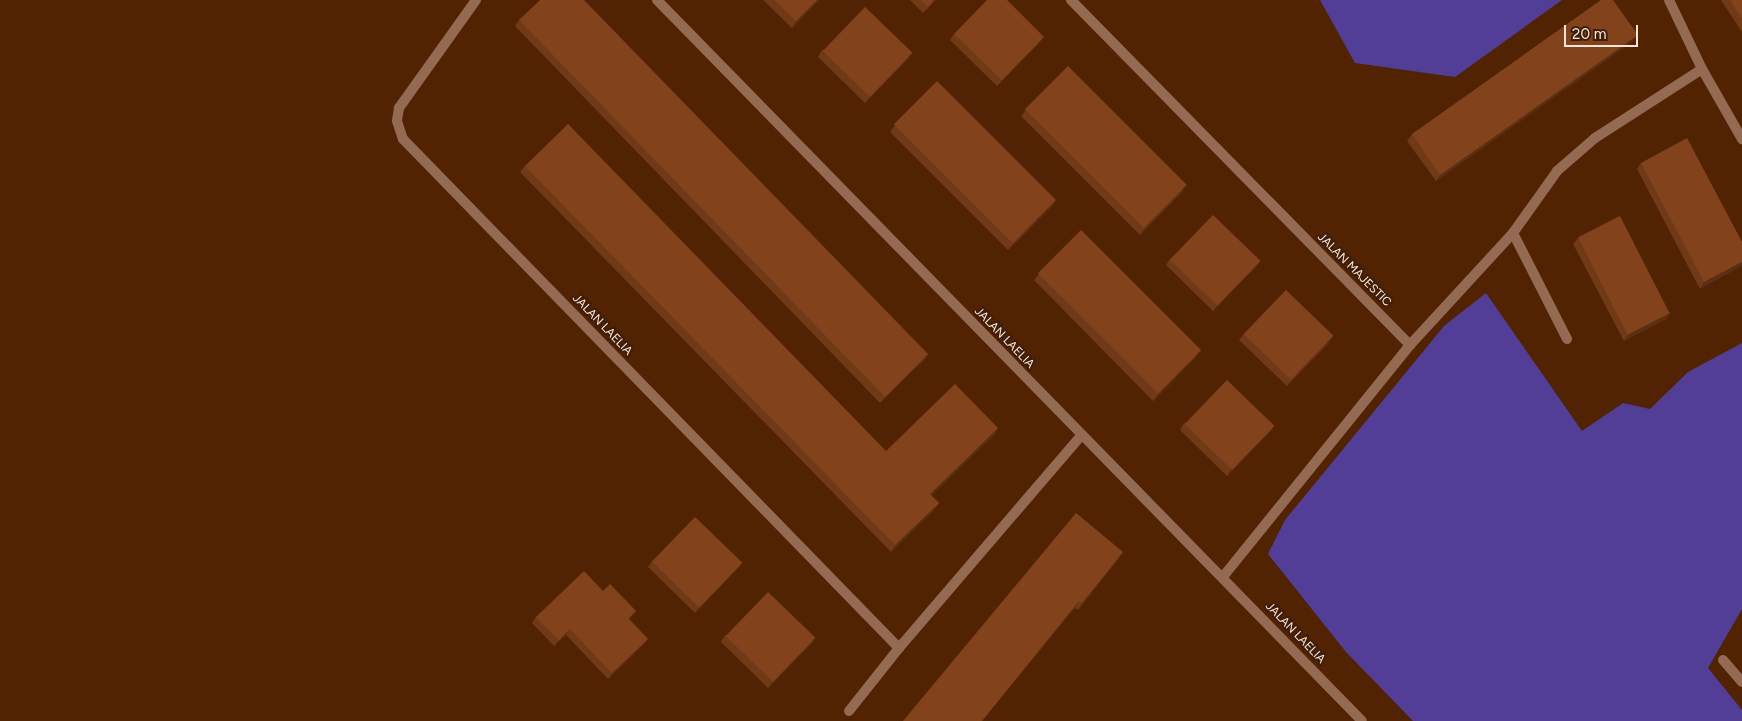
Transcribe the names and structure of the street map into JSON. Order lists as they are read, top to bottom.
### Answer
{
  "streets": {
    "street": ["JALAN MAJESTIC", "JALAN LAELIA"]
  },
  "scale_bar": "20 m"
}
